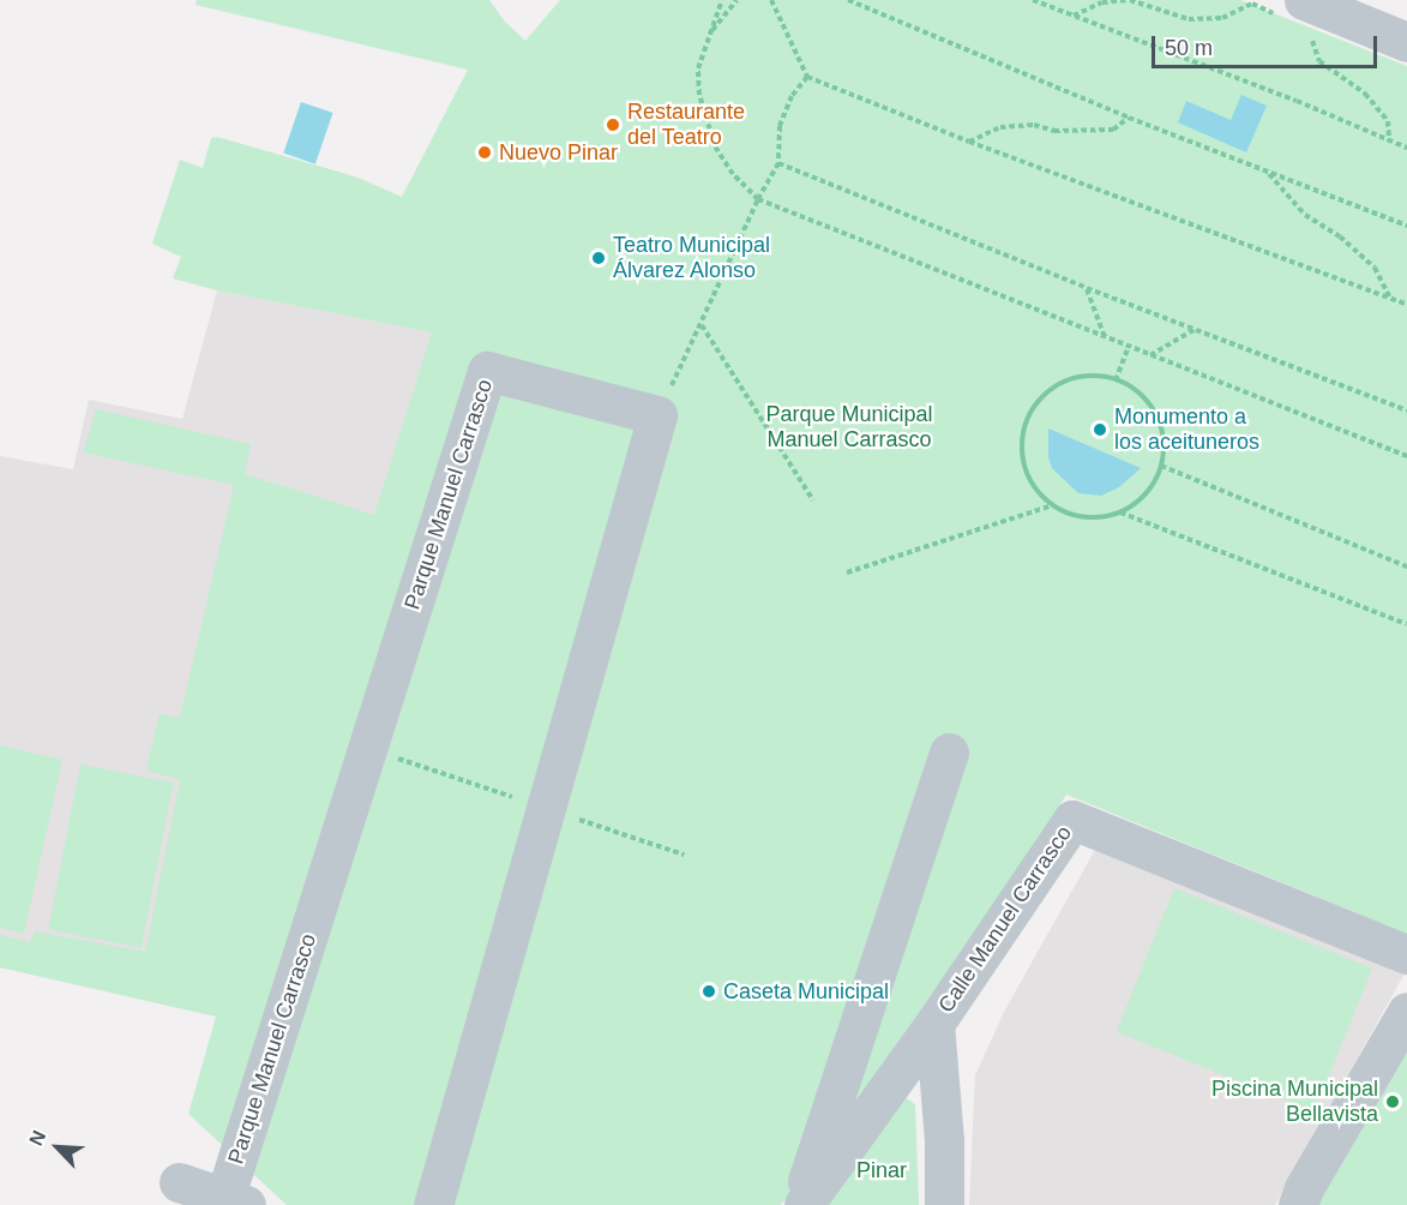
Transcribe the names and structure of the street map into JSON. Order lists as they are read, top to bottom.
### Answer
{
  "streets": {
    "street": ["Parque Manuel Carrasco", "Calle Manuel Carrasco"]
  },
  "parks": ["Parque Municipal Manuel Carrasco", "Pinar"],
  "places": [
    "Restaurante del Teatro",
    "Nuevo Pinar",
    "Teatro Municipal Álvarez Alonso",
    "Monumento a los aceituneros",
    "Caseta Municipal",
    "Piscina Municipal Bellavista"
  ],
  "scale_bar": "50 m",
  "north": "top left"
}
